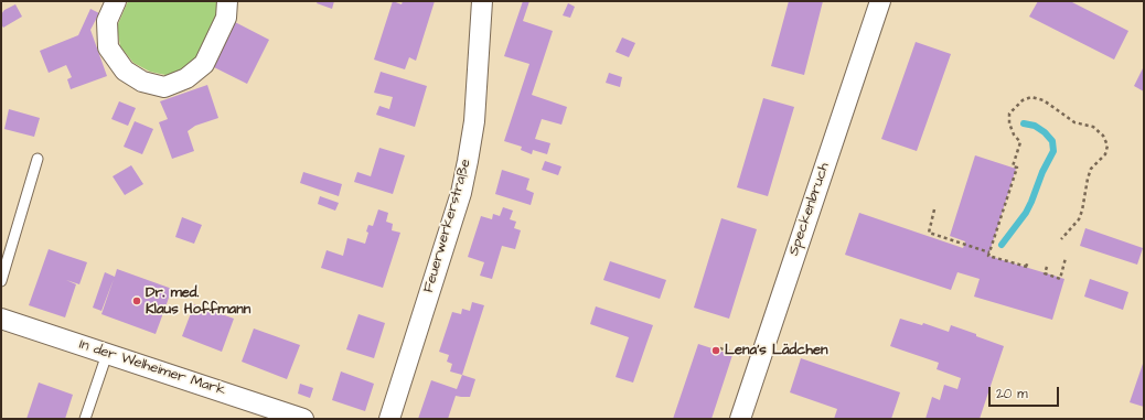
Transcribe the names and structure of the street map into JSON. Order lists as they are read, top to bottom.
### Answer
{
  "streets": {
    "street": ["Speckenbruch", "Feuerwerkerstraße", "In der Welheimer Mark"]
  },
  "places": ["Dr. med. Klaus Hoffmann", "Lena's Lädchen"],
  "scale_bar": "20 m"
}
